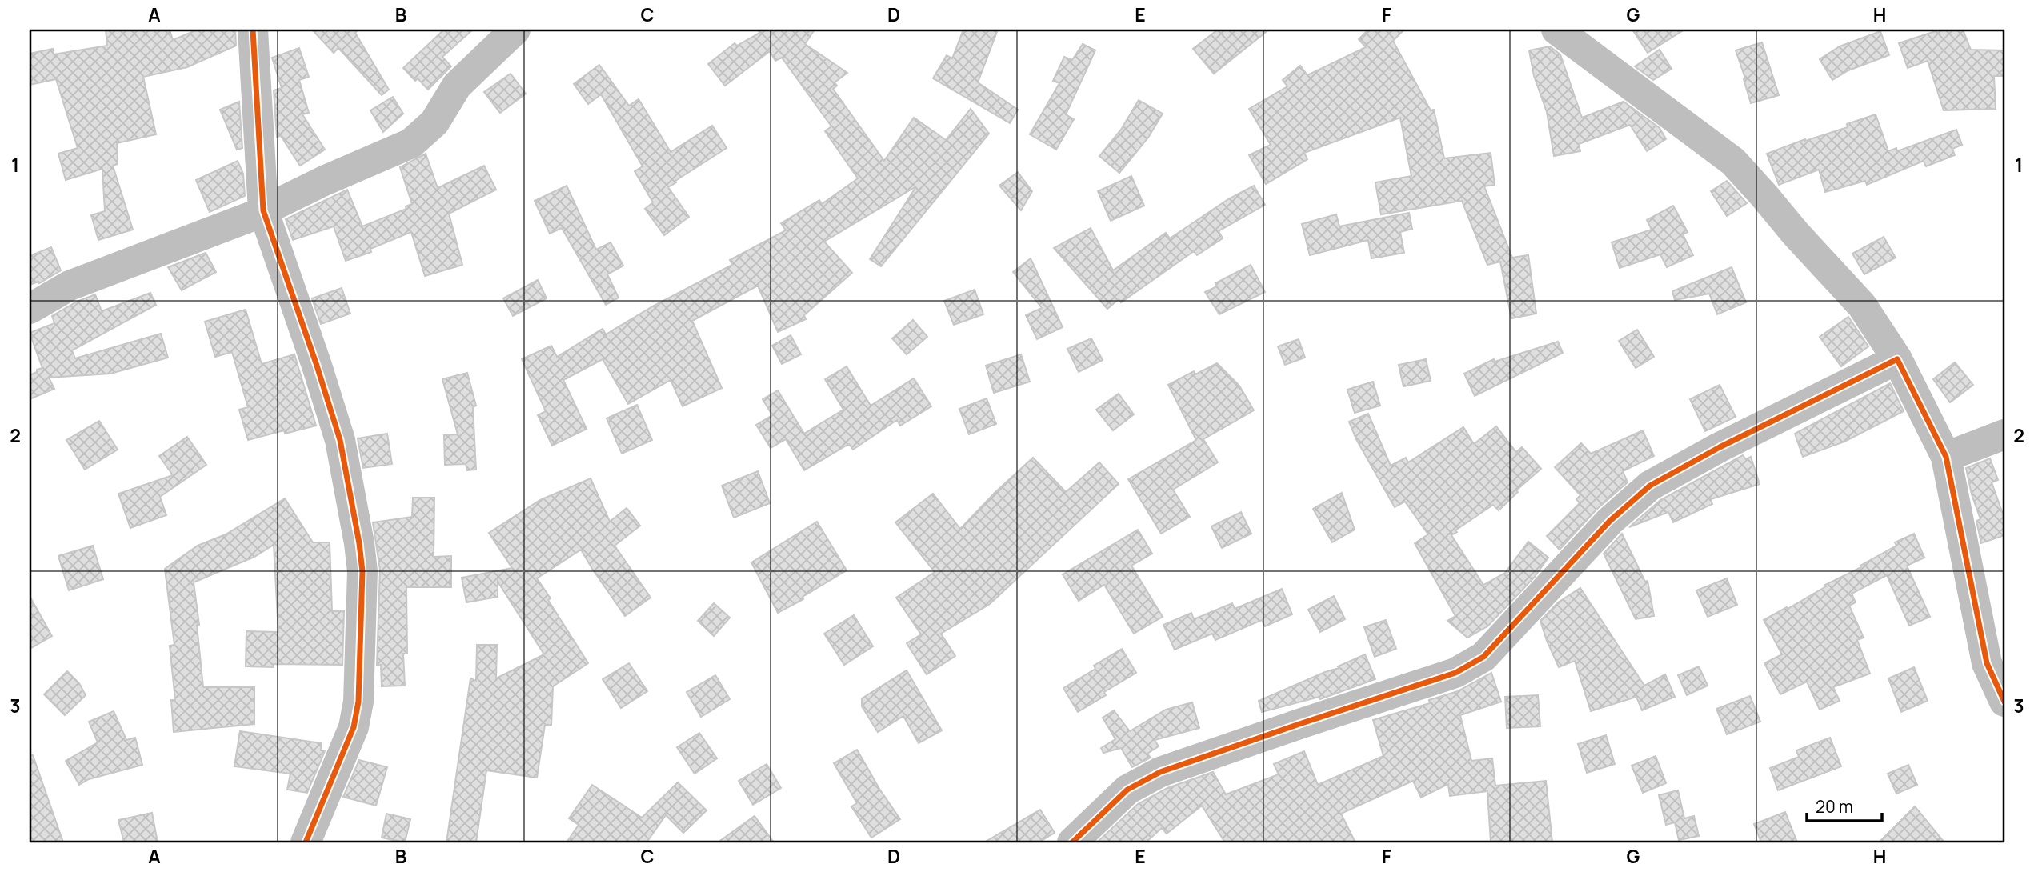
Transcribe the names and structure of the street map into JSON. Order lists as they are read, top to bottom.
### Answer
{
  "scale_bar": "20 m",
  "grid": {
    "columns": [
      "A",
      "B",
      "C",
      "D",
      "E",
      "F",
      "G",
      "H"
    ],
    "rows": ["1", "2", "3"]
  }
}
